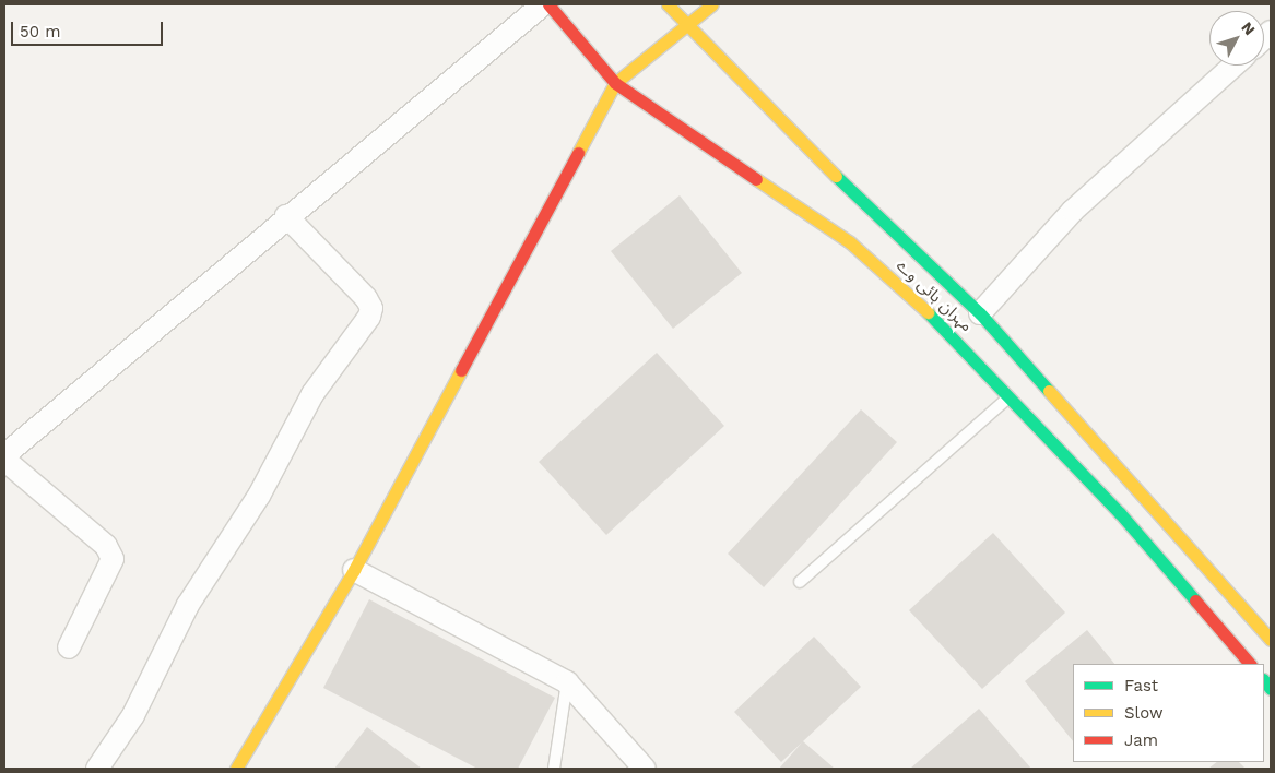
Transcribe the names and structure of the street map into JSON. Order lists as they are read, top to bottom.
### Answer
{
  "streets": {
    "main road": ["مہران ہائی وے"]
  },
  "legend": ["Fast", "Slow", "Jam"],
  "scale_bar": "50 m",
  "north": "top right"
}
